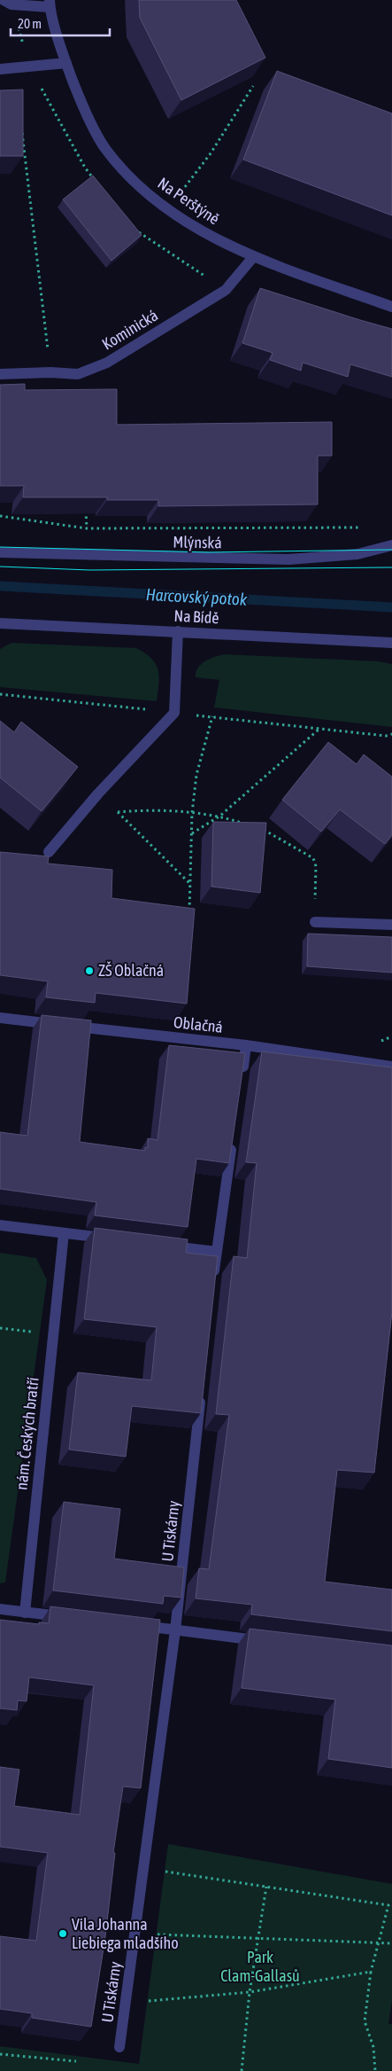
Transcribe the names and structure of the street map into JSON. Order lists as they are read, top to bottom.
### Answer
{
  "streets": {
    "street": [
      "Na Perštýně",
      "Kominická",
      "Mlýnská",
      "Na Bídě",
      "Oblačná",
      "nám. Českých bratří",
      "U Tiskárny"
    ]
  },
  "crossings": [
    ["Na Perštýně", "Kominická"]
  ],
  "water": ["Harcovský potok"],
  "parks": ["Park Clam-Gallasů"],
  "places": ["ZŠ Oblačná", "Vila Johanna Liebiega mladšího"],
  "scale_bar": "20 m"
}
